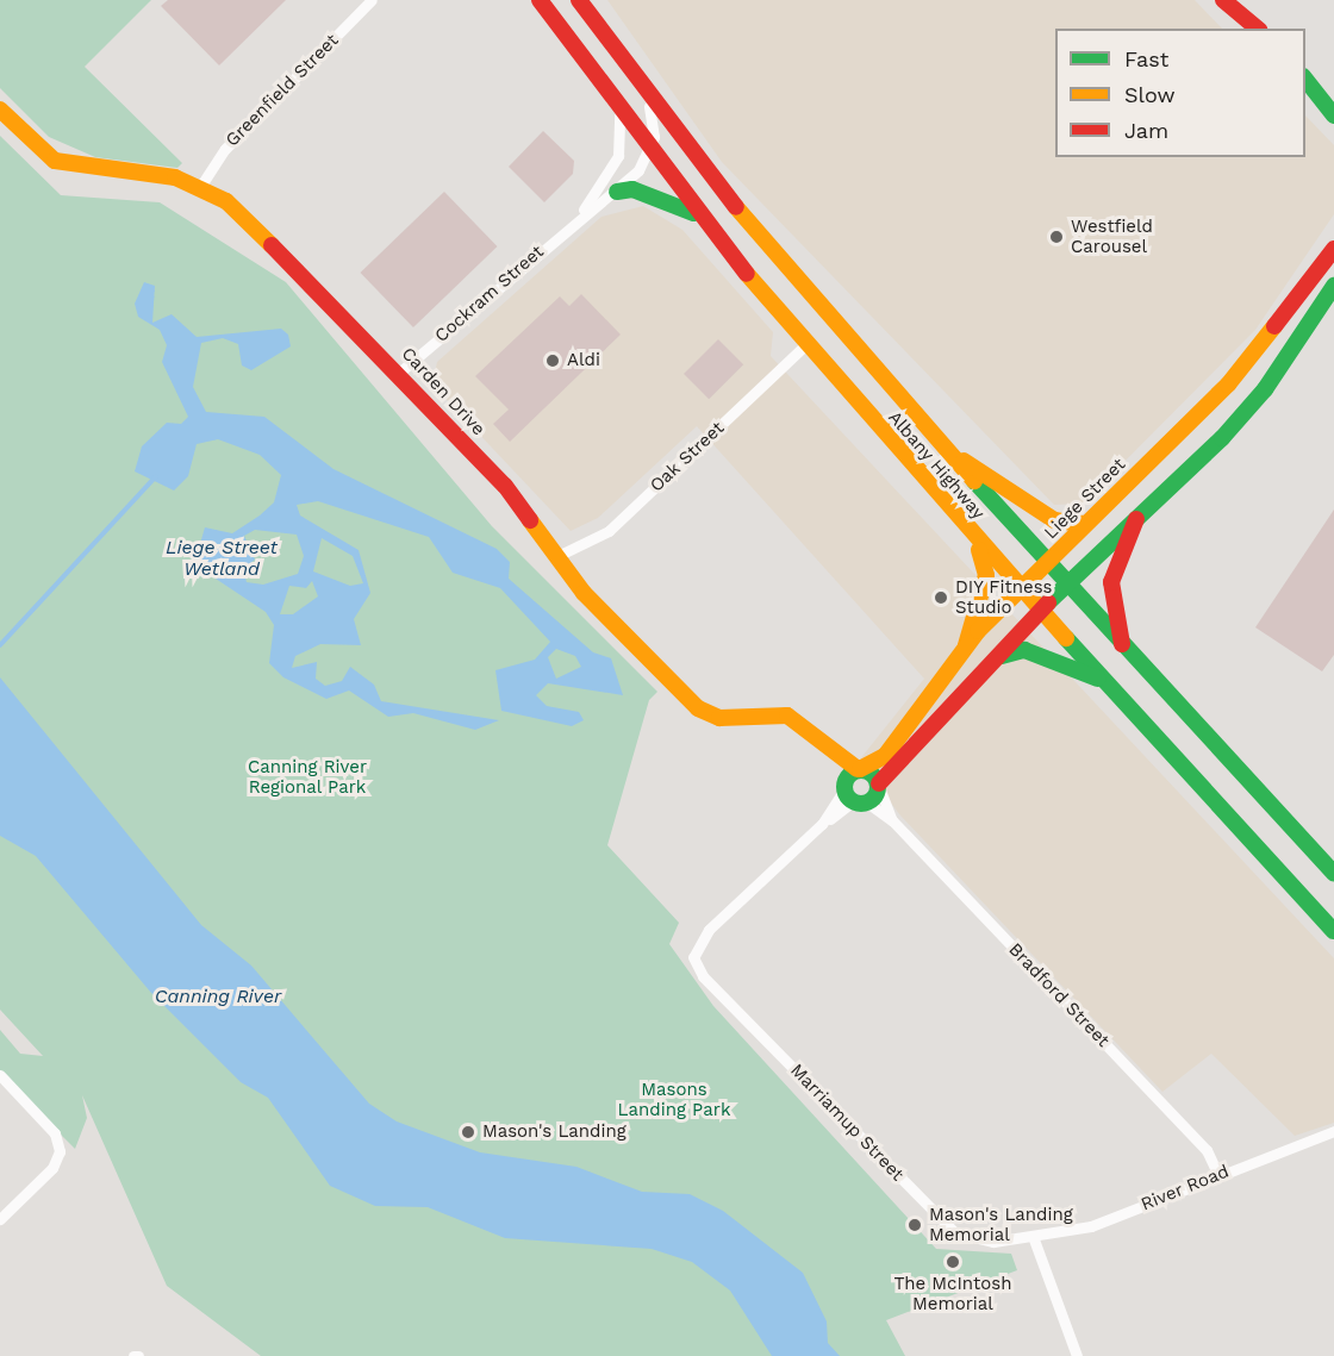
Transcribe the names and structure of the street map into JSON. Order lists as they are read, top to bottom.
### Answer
{
  "streets": {
    "main road": ["Carden Drive", "Albany Highway", "Liege Street"],
    "street": [
      "Greenfield Street",
      "Cockram Street",
      "Oak Street",
      "Bradford Street",
      "Marriamup Street",
      "River Road"
    ]
  },
  "crossings": [
    ["Greenfield Street", "Carden Drive"],
    ["Cockram Street", "Carden Drive"],
    ["Cockram Street", "Albany Highway"],
    ["Carden Drive", "Oak Street"],
    ["Carden Drive", "Liege Street"],
    ["Carden Drive", "Bradford Street"],
    ["Oak Street", "Albany Highway"],
    ["Albany Highway", "Liege Street"],
    ["Liege Street", "Bradford Street"],
    ["Liege Street", "Marriamup Street"],
    ["Bradford Street", "River Road"],
    ["Marriamup Street", "River Road"]
  ],
  "water": ["Liege Street Wetland", "Canning River"],
  "parks": ["Canning River Regional Park", "Masons Landing Park"],
  "places": [
    "Westfield Carousel",
    "Aldi",
    "DIY Fitness Studio",
    "Mason's Landing",
    "Mason's Landing Memorial",
    "The McIntosh Memorial"
  ],
  "legend": ["Fast", "Slow", "Jam"]
}
